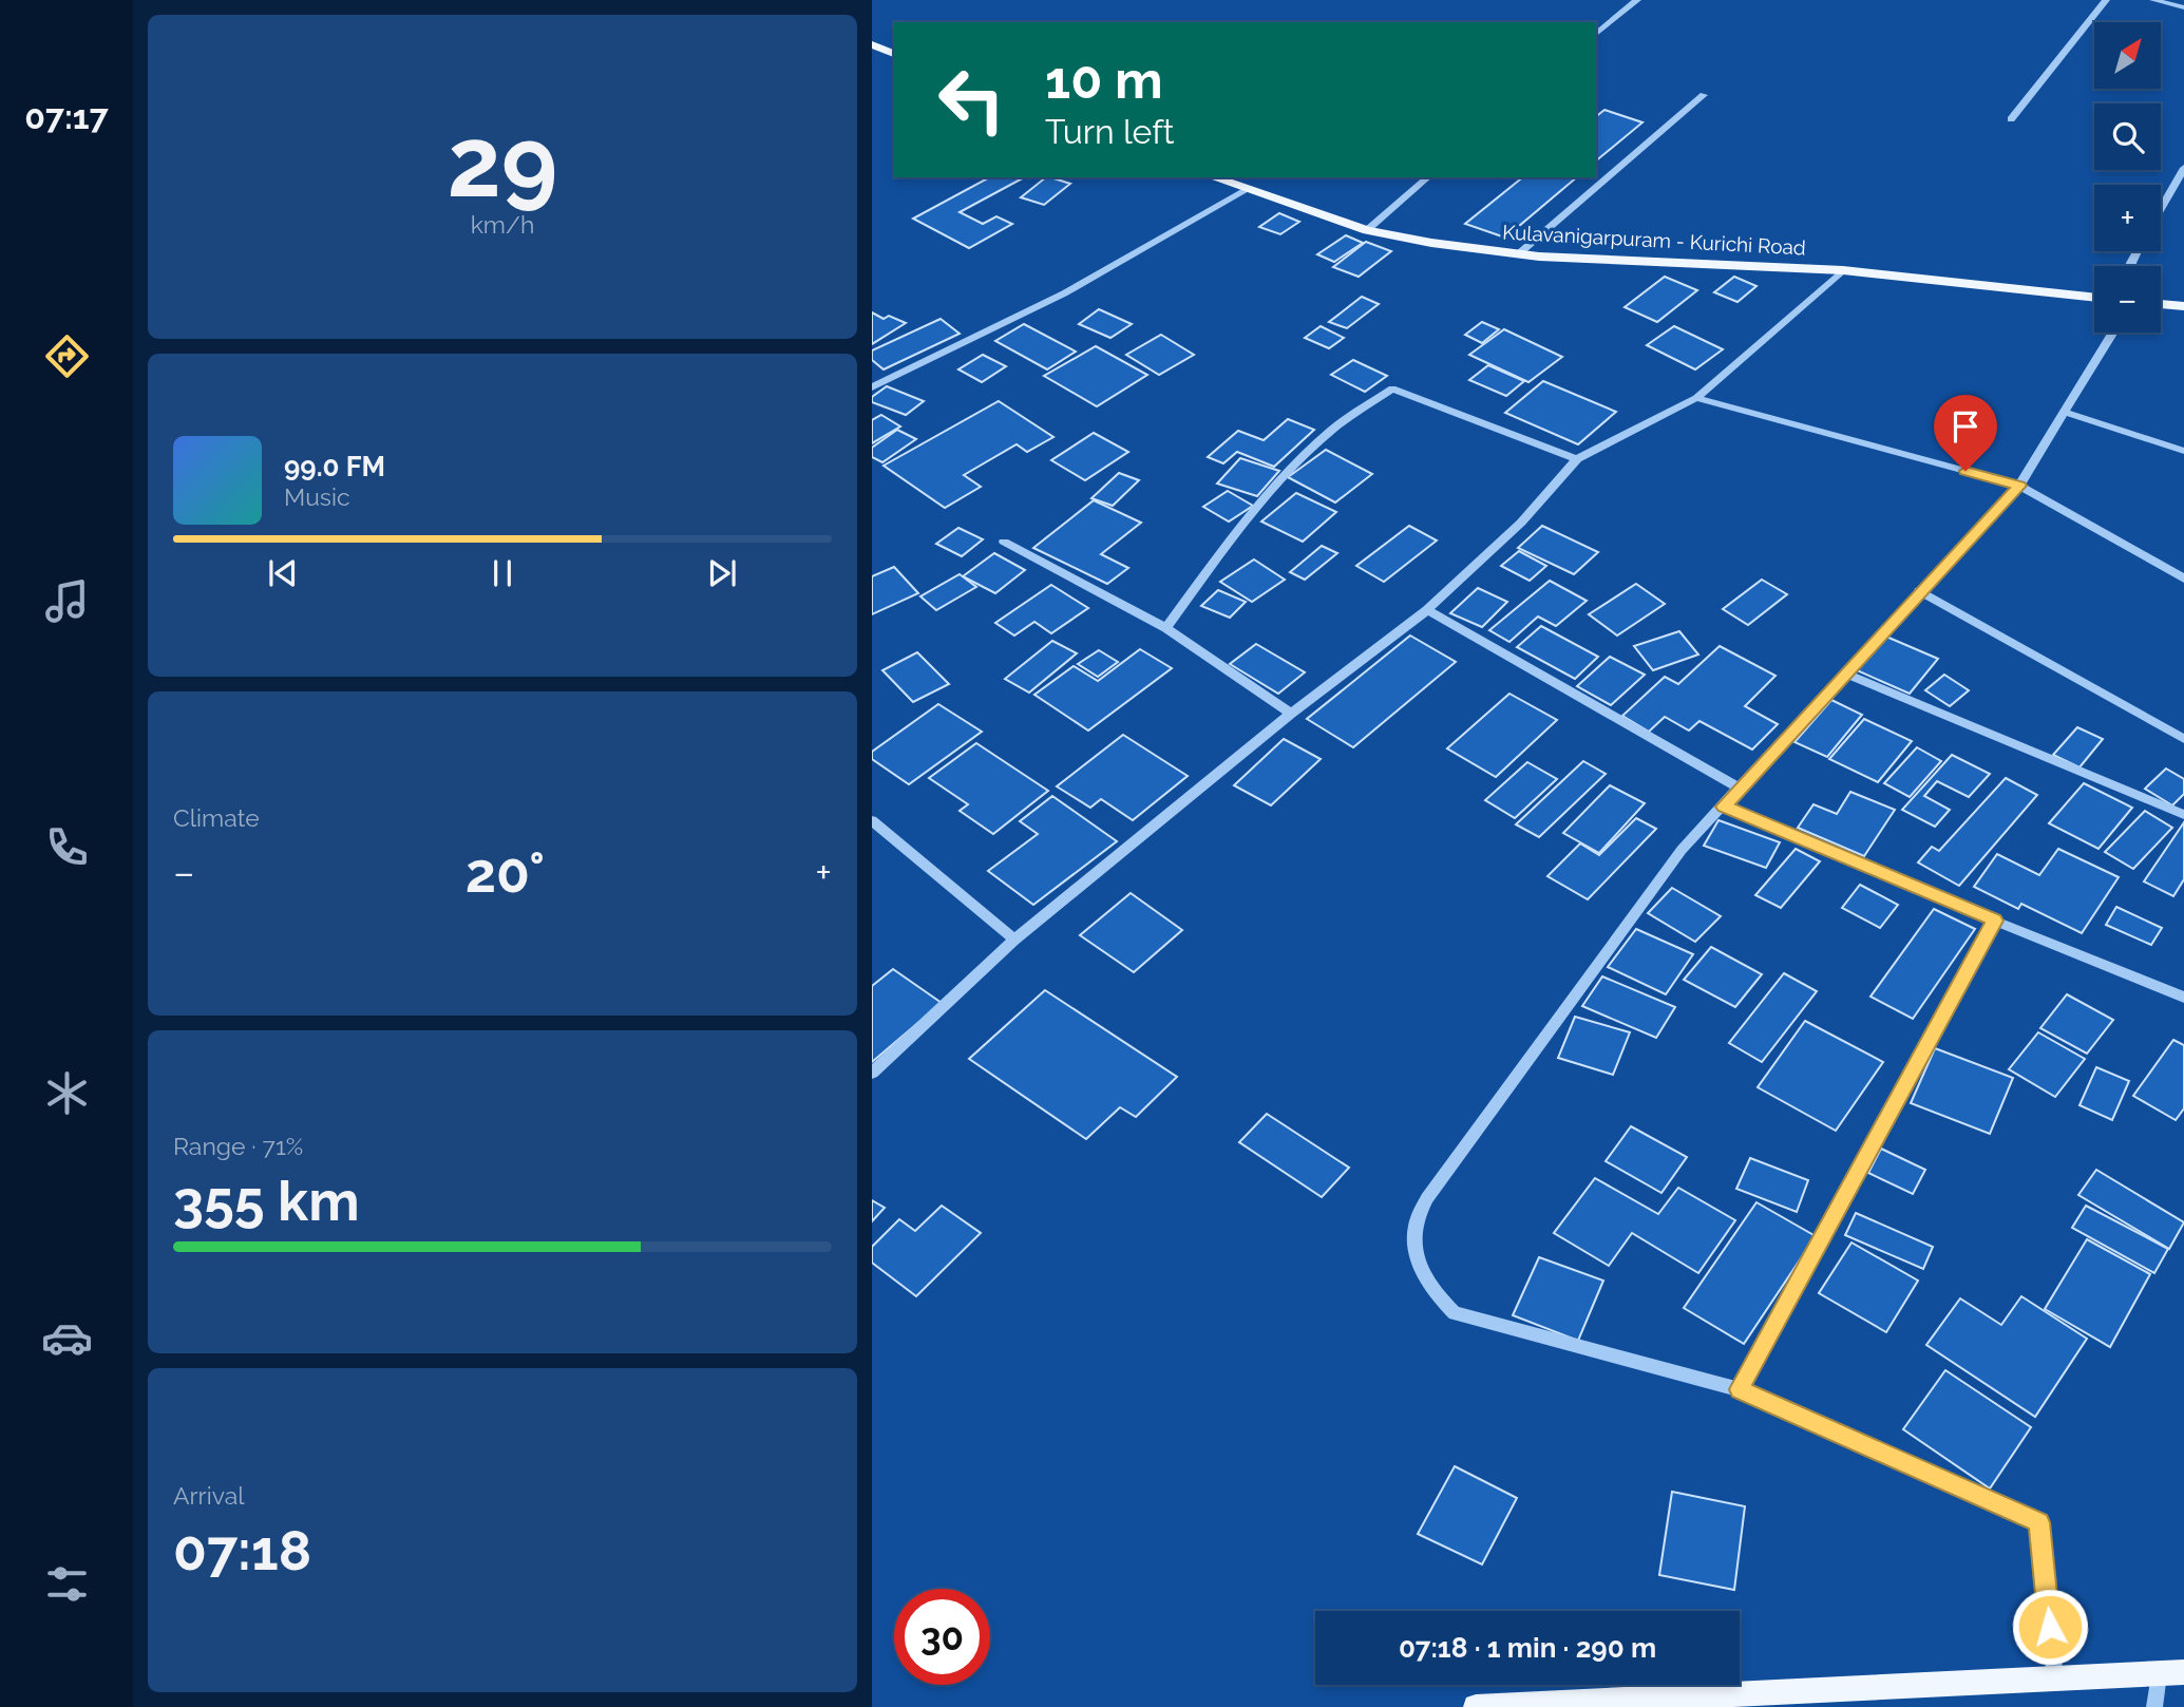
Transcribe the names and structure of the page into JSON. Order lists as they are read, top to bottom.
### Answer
{
  "streets": {
    "main road": ["Kulavanigarpuram - Kurichi Road"]
  },
  "north": "top right",
  "page": {
    "tabs": "07:17",
    "tile": [
      ["29", "km/h"],
      "Climate",
      ["Range · 71%", "355 km"],
      ["Arrival", "07:18"]
    ],
    "map_buttons": ["+", "−"],
    "turn": ["10 m", "Turn left"],
    "song": ["99.0 FM", "Music"],
    "heat": ["−", "20°", "+"],
    "limit": "30",
    "trip": "07:18 · 1 min · 290 m"
  }
}
